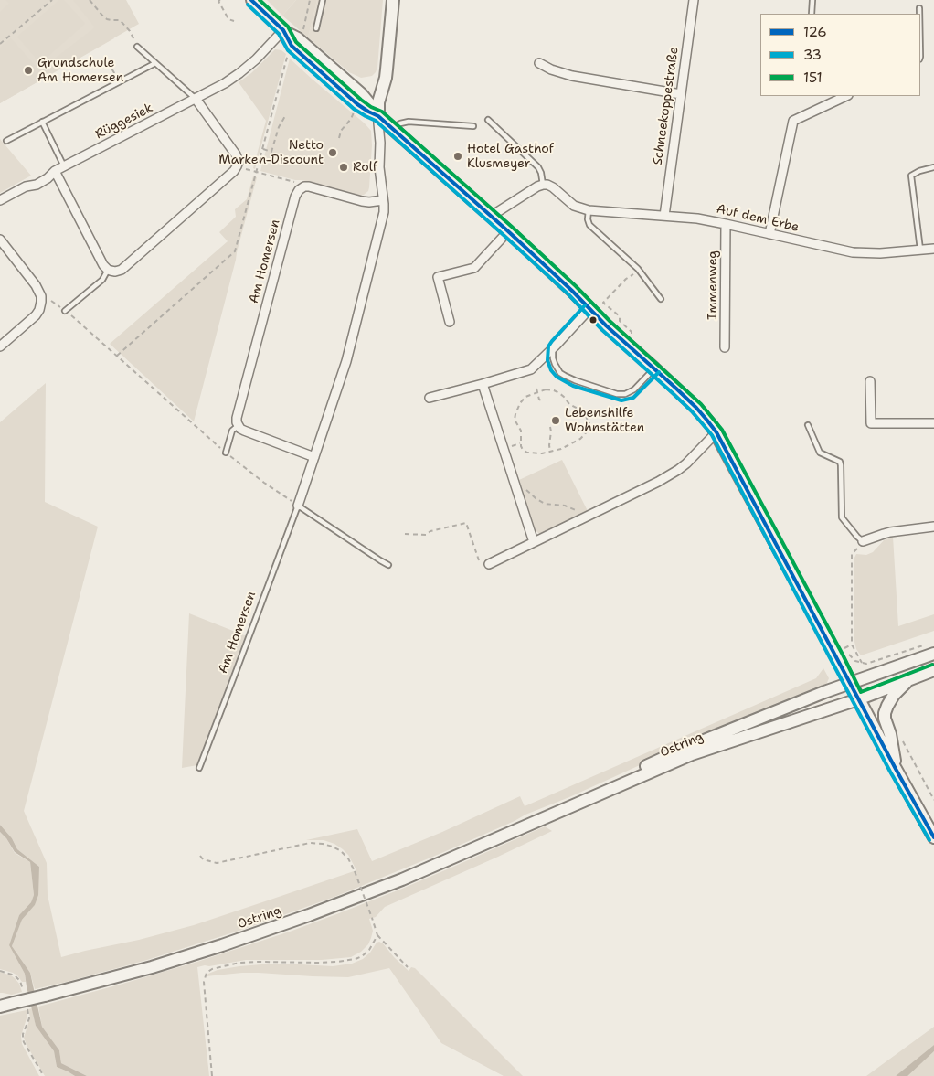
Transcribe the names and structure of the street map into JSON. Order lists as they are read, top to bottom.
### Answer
{
  "streets": {
    "main road": ["Ostring"],
    "street": [
      "Schneekoppestraße",
      "Rüggesiek",
      "Auf dem Erbe",
      "Am Homersen",
      "Immenweg"
    ]
  },
  "crossings": [
    ["Schneekoppestraße", "Auf dem Erbe"],
    ["Auf dem Erbe", "Immenweg"]
  ],
  "places": [
    "Grundschule Am Homersen",
    "Netto Marken-Discount",
    "Hotel Gasthof Klusmeyer",
    "Rolf",
    "Lebenshilfe Wohnstätten"
  ],
  "lines": ["transit line 126", "transit line 151", "transit line 33"],
  "legend": ["126", "33", "151"]
}
